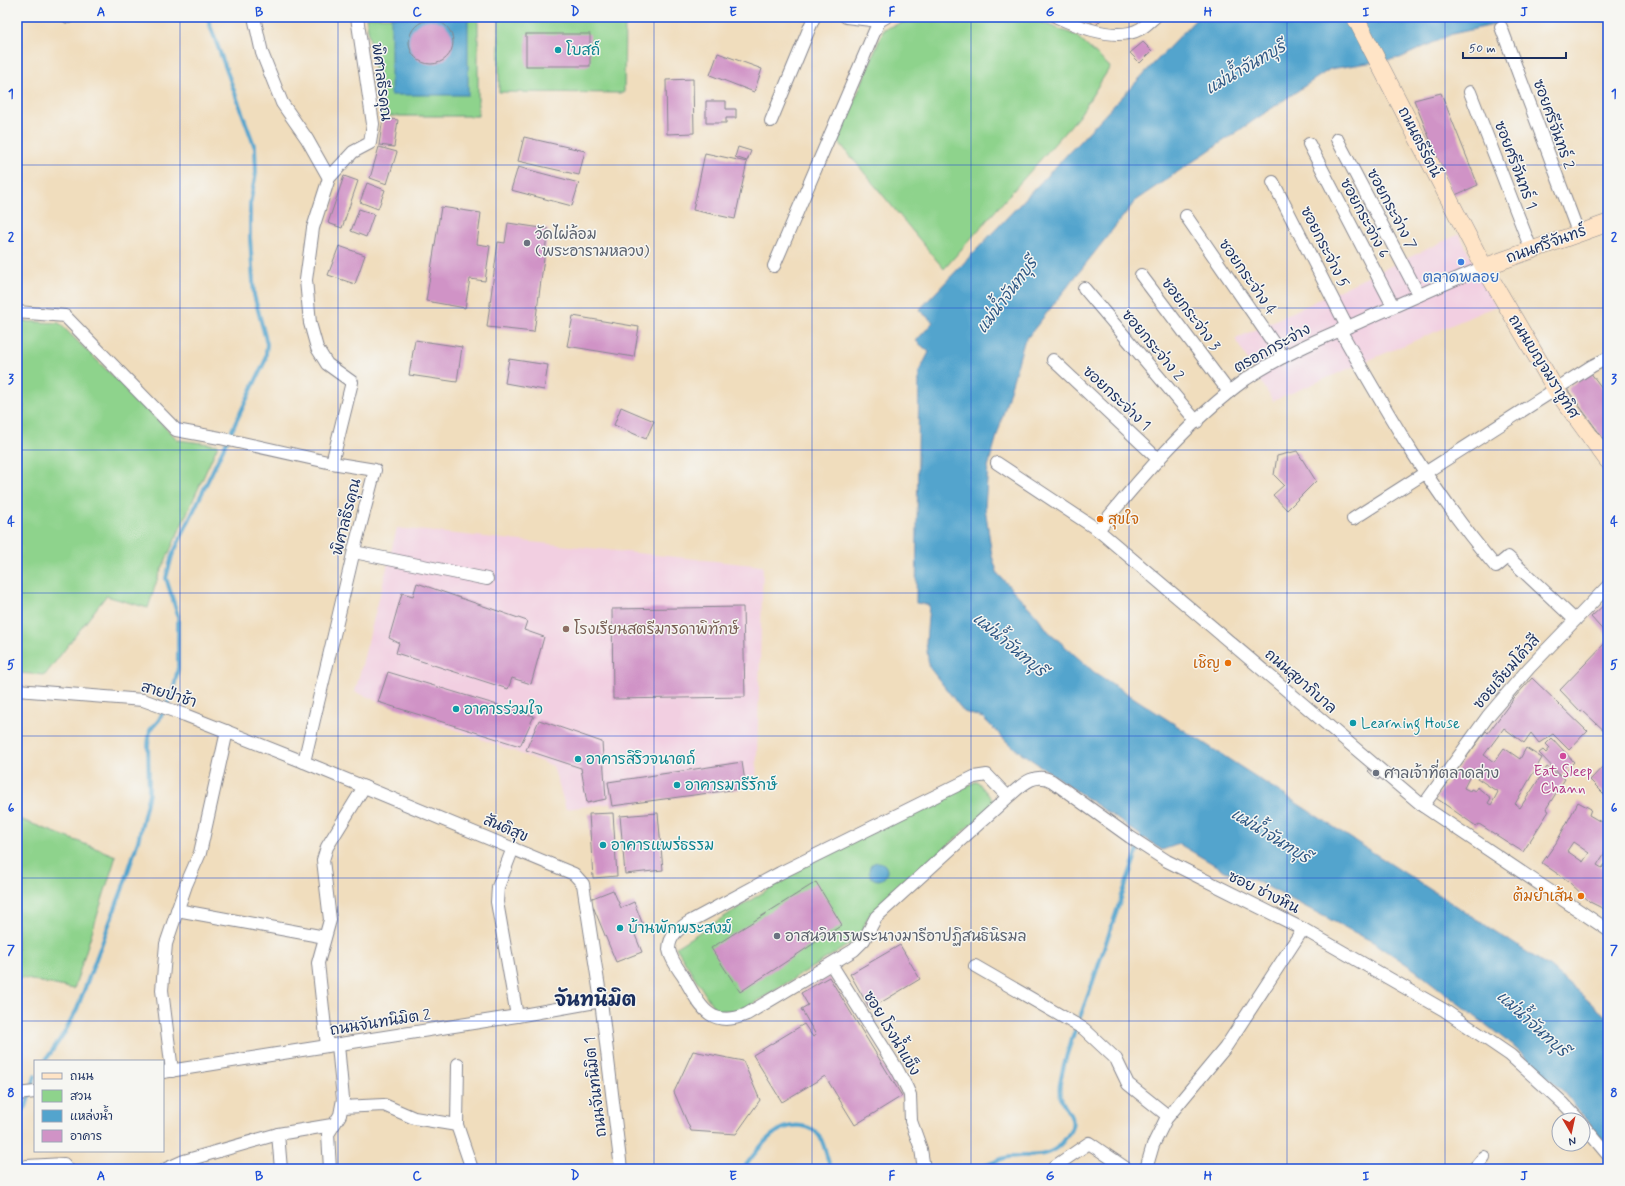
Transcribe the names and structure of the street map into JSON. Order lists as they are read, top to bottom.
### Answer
{
  "streets": {
    "main road": ["ถนนตรีรัตน์", "ถนนศรีจันทร์", "ถนนเบญจมราชูทิศ"],
    "street": [
      "พิศาลธีรคุณ",
      "ซอยศรีจันทร์ 2",
      "ซอยศรีจันทร์ 1",
      "ซอยกระจ่าง 7",
      "ซอยกระจ่าง 6",
      "ซอยกระจ่าง 5",
      "ซอยกระจ่าง 4",
      "ซอยกระจ่าง 3",
      "ซอยกระจ่าง 2",
      "ตรอกกระจ่าง",
      "ซอยกระจ่าง 1",
      "ซอยเจียมโค้วสี",
      "ถนนสุขาภิบาล",
      "สายป่าช้า",
      "สันติสุข",
      "ซอย ช่างหิน",
      "ถนนจันทนิมิต 2",
      "ซอย โรงน้ำแข็ง",
      "ถนนจันทนิมิต 1"
    ]
  },
  "crossings": [
    ["พิศาลธีรคุณ", "สายป่าช้า"],
    ["พิศาลธีรคุณ", "สันติสุข"],
    ["ซอยศรีจันทร์ 2", "ถนนศรีจันทร์"],
    ["ถนนตรีรัตน์", "ถนนศรีจันทร์"],
    ["ถนนตรีรัตน์", "ตรอกกระจ่าง"],
    ["ถนนตรีรัตน์", "ถนนเบญจมราชูทิศ"],
    ["ซอยศรีจันทร์ 1", "ถนนศรีจันทร์"],
    ["ซอยกระจ่าง 7", "ตรอกกระจ่าง"],
    ["ซอยกระจ่าง 6", "ตรอกกระจ่าง"],
    ["ถนนศรีจันทร์", "ตรอกกระจ่าง"],
    ["ถนนศรีจันทร์", "ถนนเบญจมราชูทิศ"],
    ["ซอยกระจ่าง 5", "ตรอกกระจ่าง"],
    ["ซอยกระจ่าง 5", "ซอยเจียมโค้วสี"],
    ["ซอยกระจ่าง 4", "ตรอกกระจ่าง"],
    ["ซอยกระจ่าง 3", "ตรอกกระจ่าง"],
    ["ซอยกระจ่าง 2", "ตรอกกระจ่าง"],
    ["ตรอกกระจ่าง", "ถนนเบญจมราชูทิศ"],
    ["ตรอกกระจ่าง", "ซอยกระจ่าง 1"],
    ["ตรอกกระจ่าง", "ถนนสุขาภิบาล"],
    ["ซอยเจียมโค้วสี", "ถนนสุขาภิบาล"],
    ["สายป่าช้า", "สันติสุข"],
    ["สันติสุข", "ถนนจันทนิมิต 2"],
    ["สันติสุข", "ถนนจันทนิมิต 1"],
    ["ซอย ช่างหิน", "ซอย โรงน้ำแข็ง"],
    ["ถนนจันทนิมิต 2", "ถนนจันทนิมิต 1"]
  ],
  "districts": ["จันทนิมิต"],
  "water": ["แม่น้ำจันทบุรี"],
  "places": [
    "โบสถ์",
    "วัดไผ่ล้อม (พระอารามหลวง)",
    "ตลาดพลอย",
    "สุขใจ",
    "โรงเรียนสตรีมารดาพิทักษ์",
    "เชิญ",
    "อาคารร่วมใจ",
    "Learning House",
    "Eat Sleep Chann",
    "อาคารสิริวจนาตถ์",
    "ศาลเจ้าที่ตลาดล่าง",
    "อาคารมารีรักษ์",
    "อาคารแพร่ธรรม",
    "ต้มยำเส้น",
    "บ้านพักพระสงฆ์",
    "อาสนวิหารพระนางมารีอาปฏิสนธินิรมล"
  ],
  "legend": [
    "ถนน",
    "สวน",
    "แหล่งน้ำ",
    "อาคาร"
  ],
  "scale_bar": "50 m",
  "north": "bottom",
  "grid": {
    "columns": [
      "A",
      "B",
      "C",
      "D",
      "E",
      "F",
      "G",
      "H",
      "I",
      "J"
    ],
    "rows": [
      "1",
      "2",
      "3",
      "4",
      "5",
      "6",
      "7",
      "8"
    ]
  }
}
